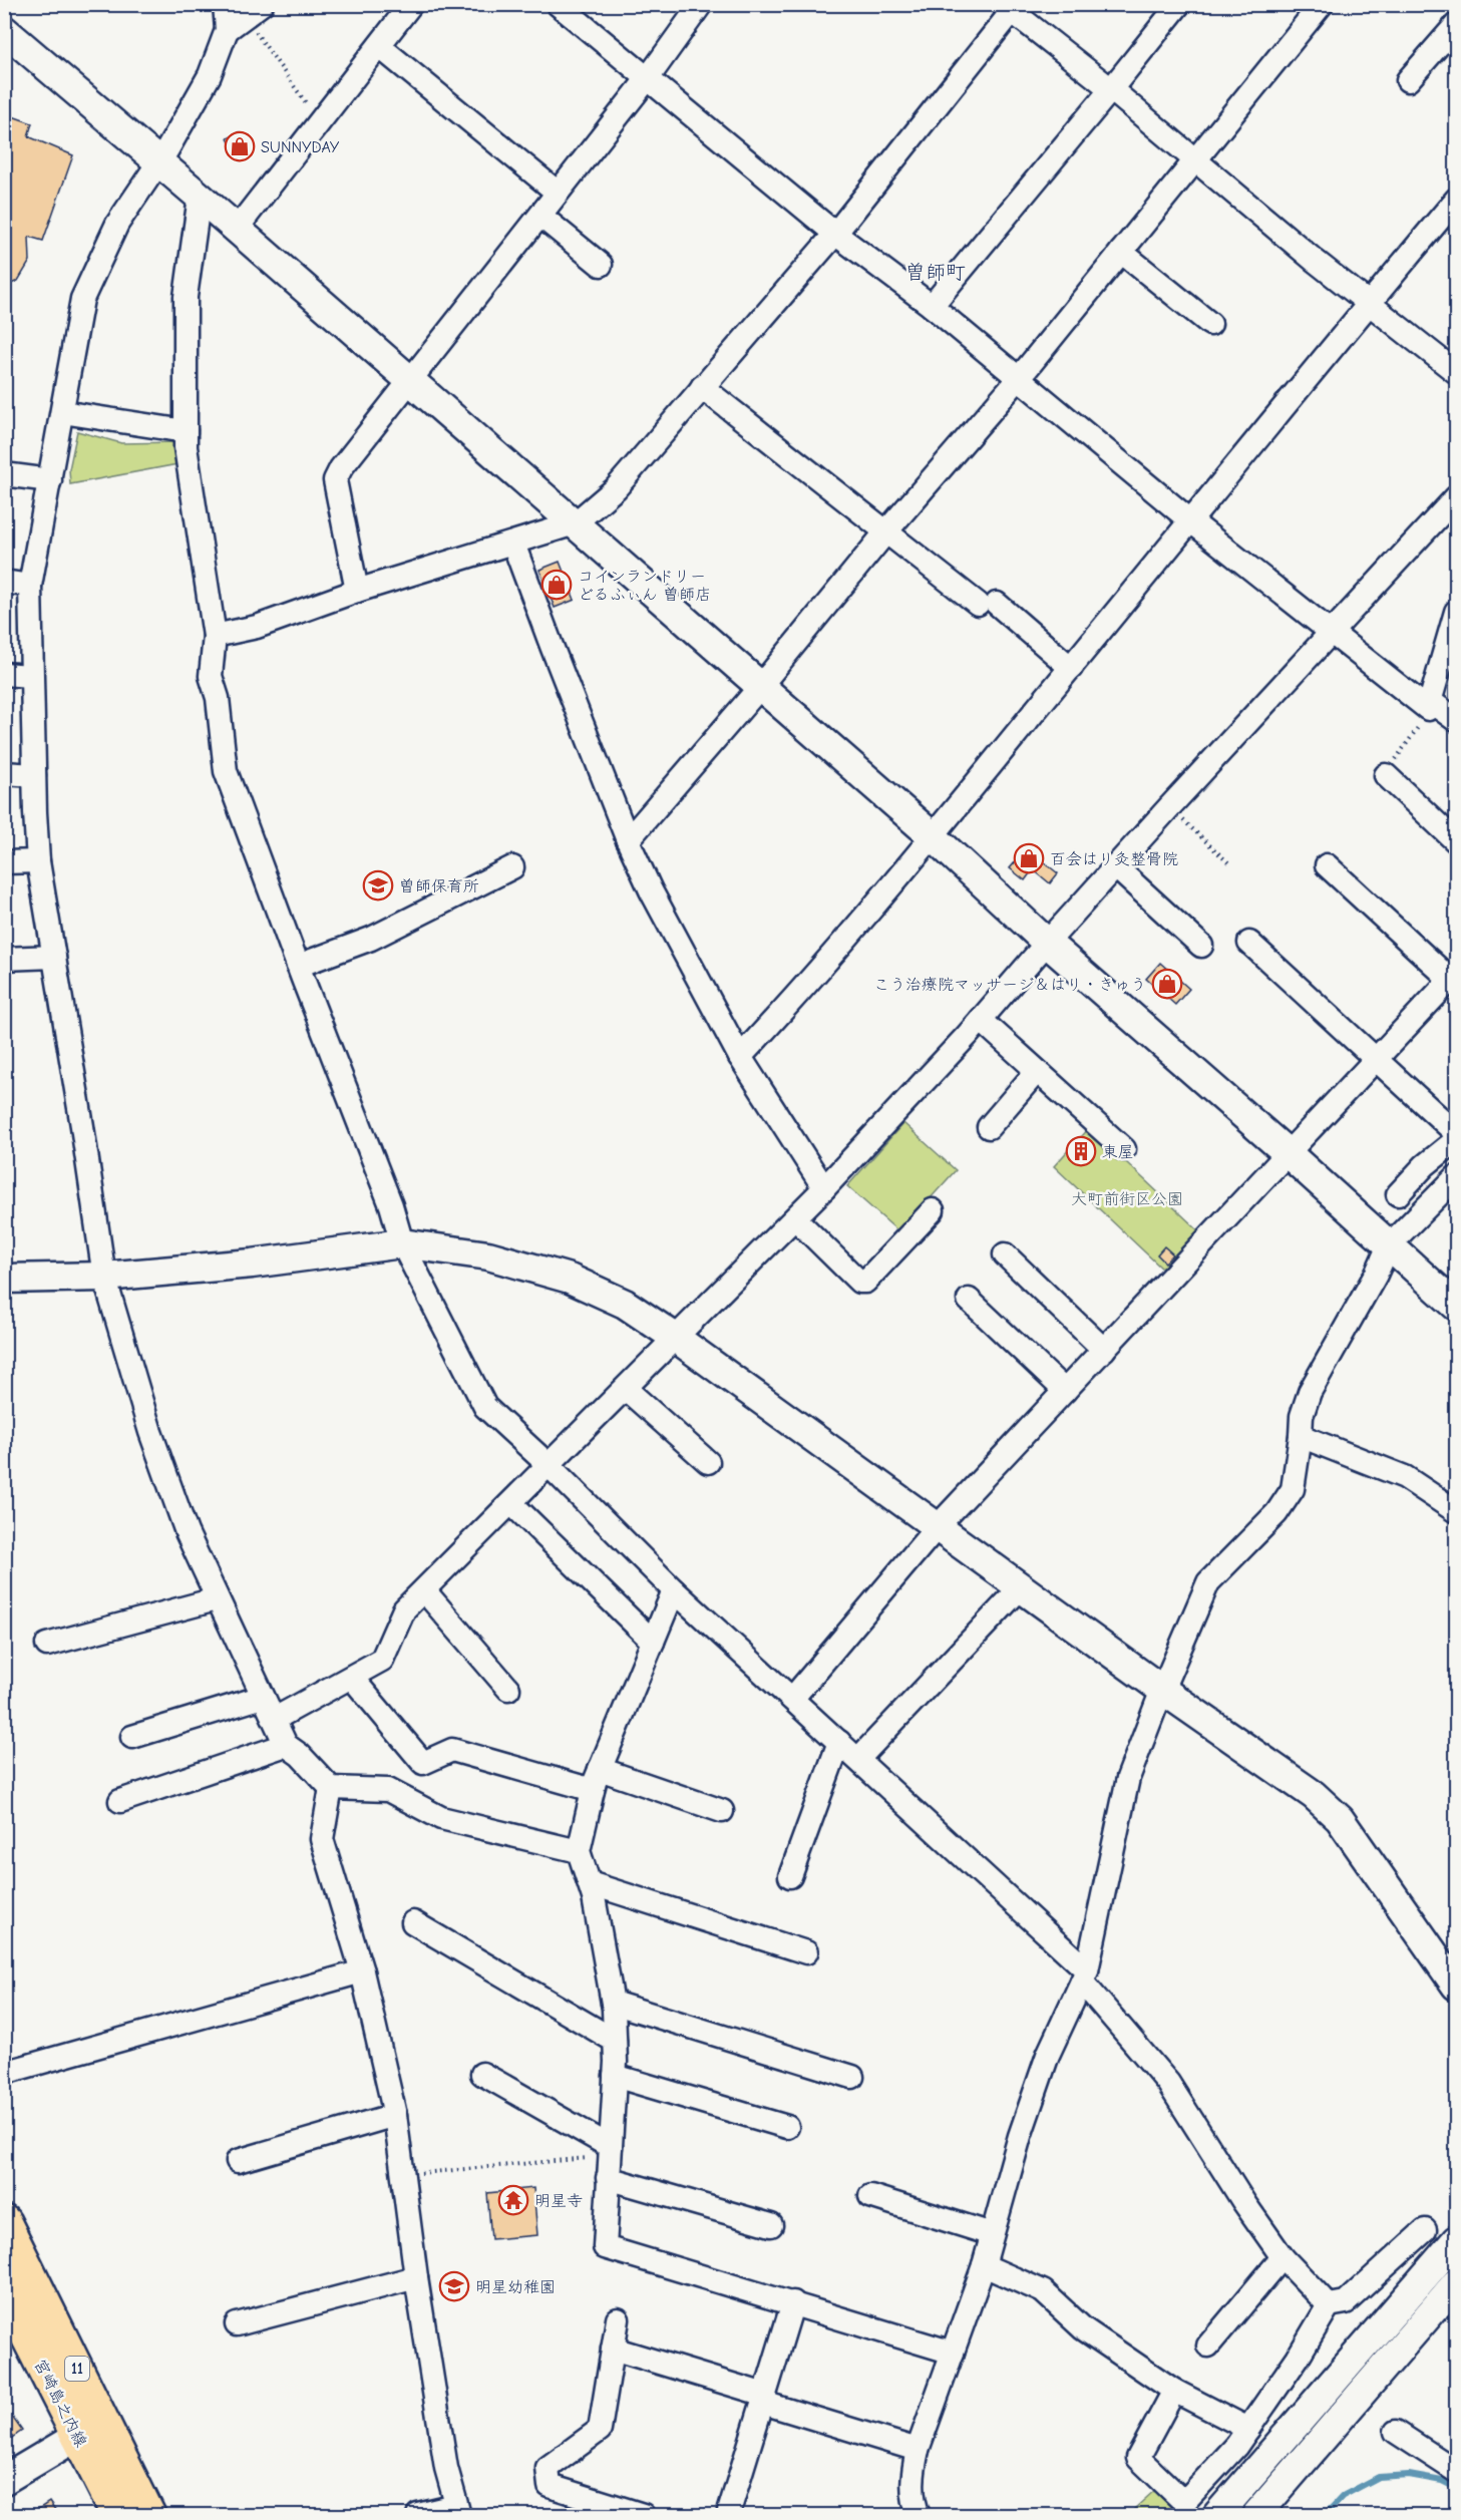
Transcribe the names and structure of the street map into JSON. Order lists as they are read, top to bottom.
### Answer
{
  "streets": {
    "main road": ["11", "宮崎島之内線"]
  },
  "districts": ["曽師町"],
  "parks": ["大町前街区公園"],
  "places": {
    "shop": [
      "SUNNYDAY",
      "コインランドリー どるふぃん 曽師店",
      "百会はり灸整骨院",
      "こう治療院マッサージ＆はり・きゅう"
    ],
    "school or university": ["曽師保育所", "明星幼稚園"],
    "building": ["東屋"],
    "temple": ["明星寺"]
  }
}
